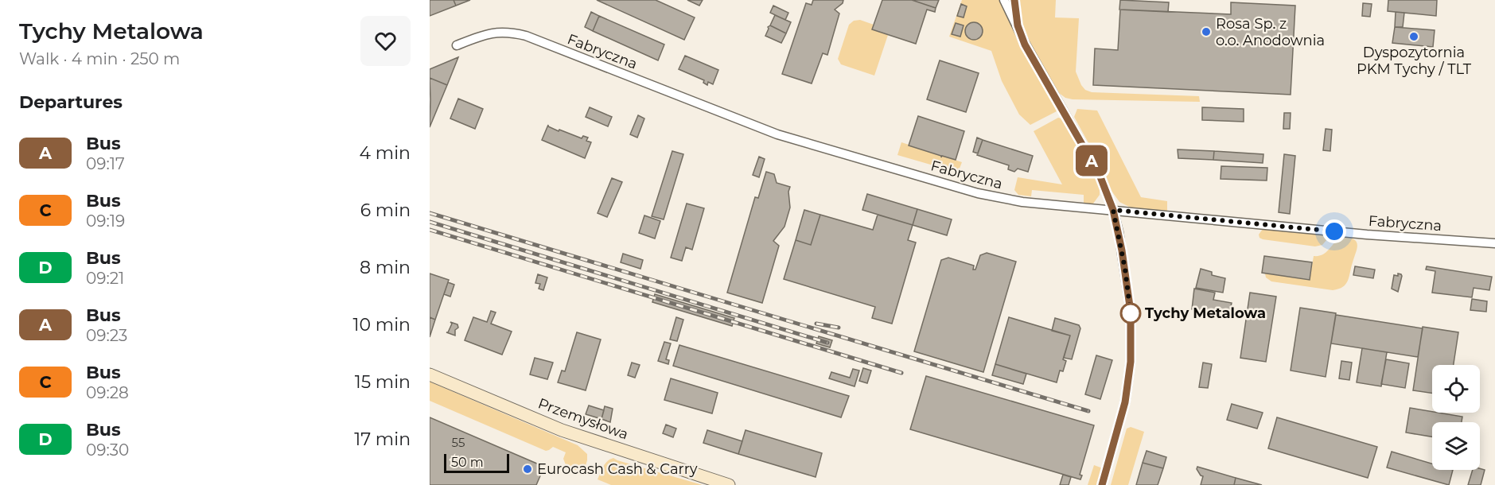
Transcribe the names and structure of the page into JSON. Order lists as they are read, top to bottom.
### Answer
{
  "streets": {
    "street": ["Fabryczna", "Przemysłowa"]
  },
  "places": [
    "Rosa Sp. z o.o. Anodownia",
    "Dyspozytornia PKM Tychy / TLT",
    "Tychy Metalowa",
    "Eurocash Cash & Carry"
  ],
  "lines": ["bus line A"],
  "house_numbers": ["55"],
  "scale_bar": "50 m",
  "page": {
    "heading": [
      ["Tychy Metalowa", "Walk · 4 min · 250 m"],
      "Departures"
    ],
    "on_map": "A",
    "list": [
      {
        "mark": "A",
        "name": "Bus",
        "note": "09:17",
        "value": "4 min"
      },
      {
        "mark": "C",
        "name": "Bus",
        "note": "09:19",
        "value": "6 min"
      },
      {
        "mark": "D",
        "name": "Bus",
        "note": "09:21",
        "value": "8 min"
      },
      {
        "mark": "A",
        "name": "Bus",
        "note": "09:23",
        "value": "10 min"
      },
      {
        "mark": "C",
        "name": "Bus",
        "note": "09:28",
        "value": "15 min"
      },
      {
        "mark": "D",
        "name": "Bus",
        "note": "09:30",
        "value": "17 min"
      }
    ],
    "scale": "50 m"
  }
}
